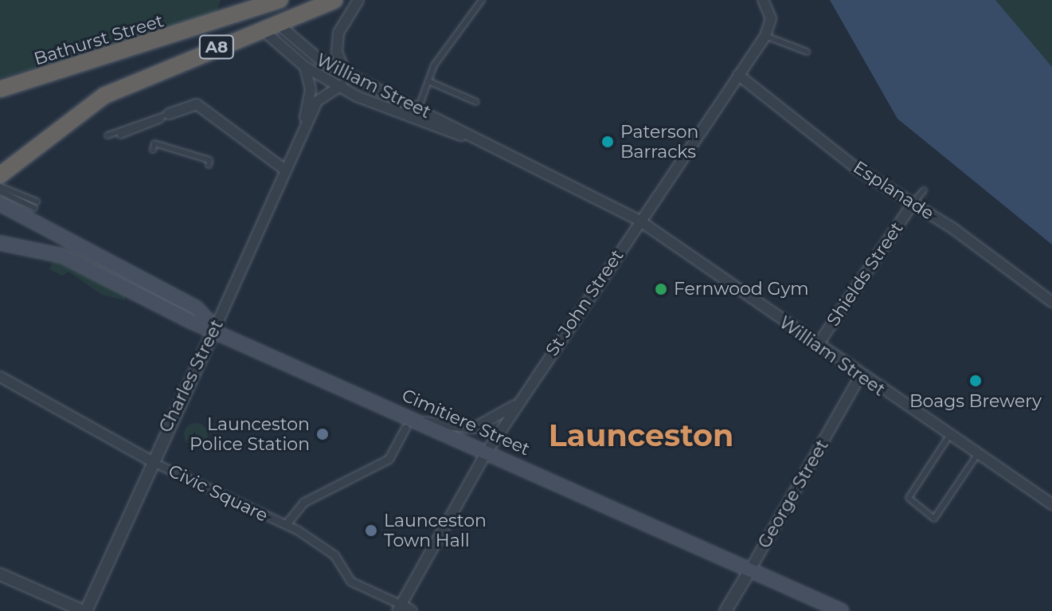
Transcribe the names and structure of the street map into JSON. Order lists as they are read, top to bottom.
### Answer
{
  "streets": {
    "highway": ["Bathurst Street", "A8"],
    "main road": ["Cimitiere Street"],
    "street": [
      "William Street",
      "Esplanade",
      "Shields Street",
      "St John Street",
      "Charles Street",
      "Civic Square",
      "George Street"
    ]
  },
  "crossings": [
    ["A8", "William Street"],
    ["William Street", "Shields Street"],
    ["William Street", "St John Street"],
    ["William Street", "Charles Street"],
    ["William Street", "George Street"],
    ["Esplanade", "Shields Street"],
    ["Esplanade", "St John Street"],
    ["St John Street", "Cimitiere Street"],
    ["St John Street", "Civic Square"],
    ["Charles Street", "Cimitiere Street"],
    ["Charles Street", "Civic Square"],
    ["Cimitiere Street", "George Street"]
  ],
  "districts": ["Launceston"],
  "places": [
    "Paterson Barracks",
    "Fernwood Gym",
    "Boags Brewery",
    "Launceston Police Station",
    "Launceston Town Hall"
  ]
}
